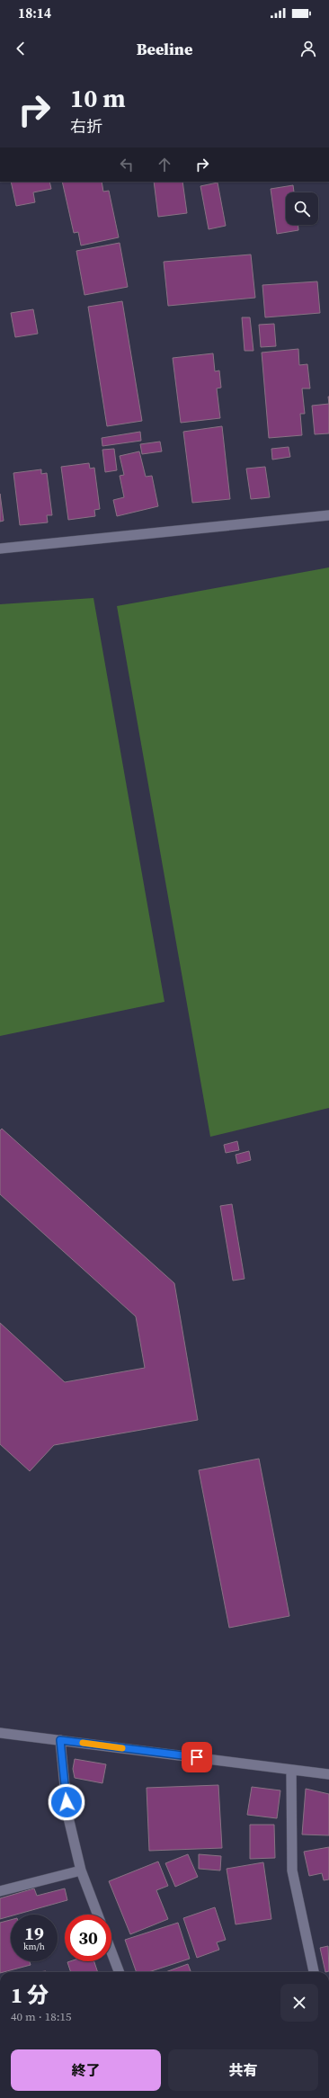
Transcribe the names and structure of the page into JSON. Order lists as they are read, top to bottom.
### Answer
{
  "page": {
    "status": "18:14",
    "header": "Beeline",
    "turn": ["10 m", "右折"],
    "speed": "19 km/h",
    "limit": "30",
    "heading": ["1 分", "40 m · 18:15"],
    "buttons": ["終了", "共有"]
  }
}
